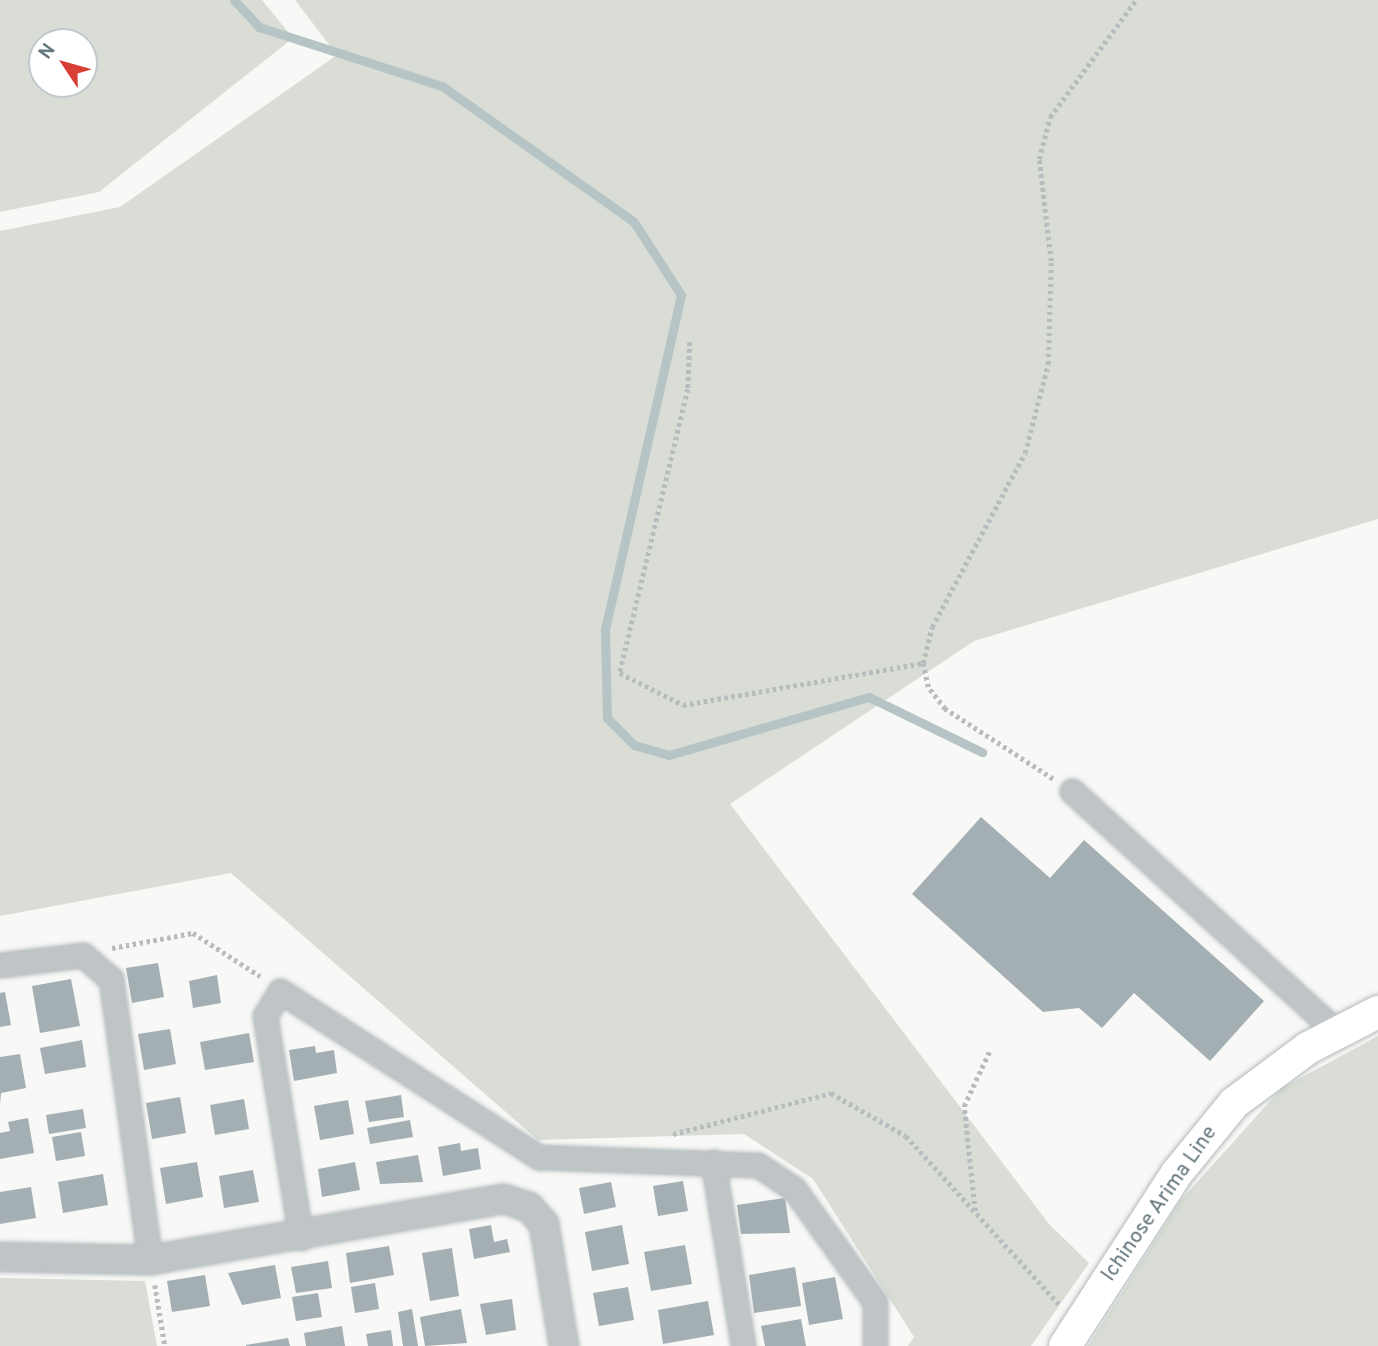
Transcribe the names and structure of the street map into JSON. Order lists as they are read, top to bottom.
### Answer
{
  "streets": {
    "main road": ["Ichinose Arima Line"]
  },
  "north": "top left"
}
